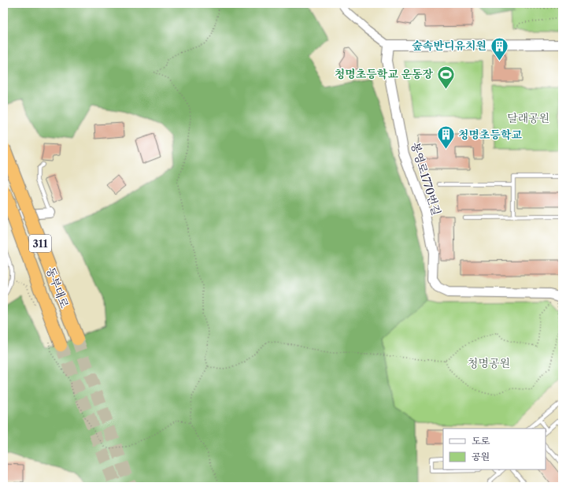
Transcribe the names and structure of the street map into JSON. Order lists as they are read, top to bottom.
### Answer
{
  "streets": {
    "highway": ["311", "동부대로"],
    "street": ["봉영로1770번길"]
  },
  "parks": ["달래공원", "청명공원"],
  "places": {
    "building": ["숲속반디유치원", "청명초등학교"],
    "sports": ["청명초등학교 운동장"]
  },
  "legend": ["도로", "공원"]
}
